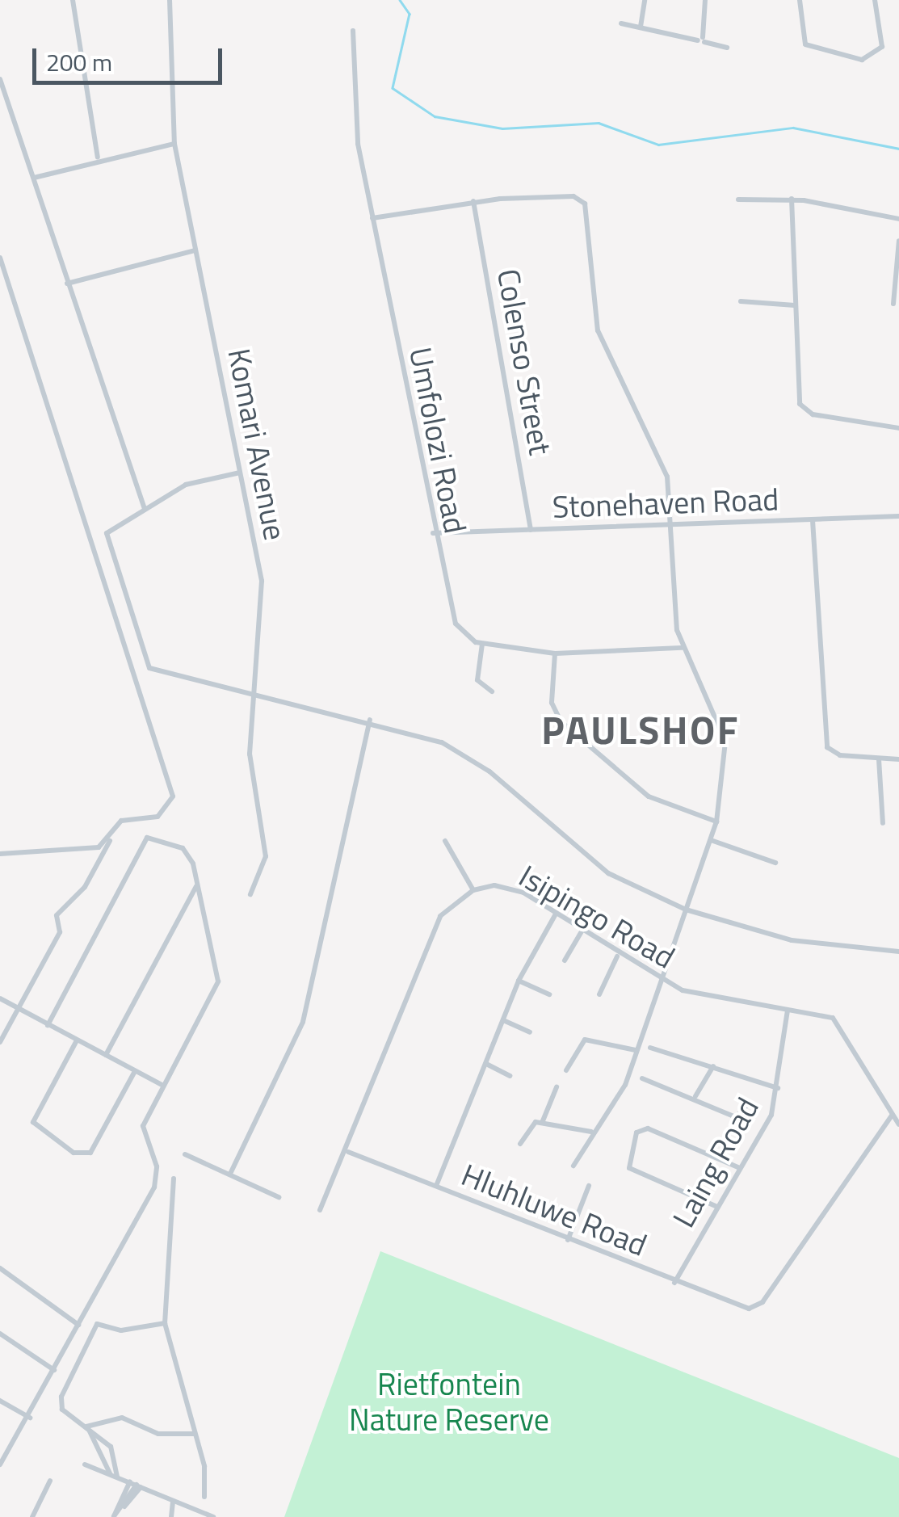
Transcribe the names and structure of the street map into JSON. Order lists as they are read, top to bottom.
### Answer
{
  "streets": {
    "street": [
      "Colenso Street",
      "Umfolozi Road",
      "Komari Avenue",
      "Stonehaven Road",
      "Isipingo Road",
      "Laing Road",
      "Hluhluwe Road"
    ]
  },
  "crossings": [
    ["Colenso Street", "Stonehaven Road"],
    ["Umfolozi Road", "Stonehaven Road"],
    ["Isipingo Road", "Laing Road"],
    ["Isipingo Road", "Hluhluwe Road"],
    ["Laing Road", "Hluhluwe Road"]
  ],
  "districts": ["PAULSHOF"],
  "parks": ["Rietfontein Nature Reserve"],
  "scale_bar": "200 m"
}
